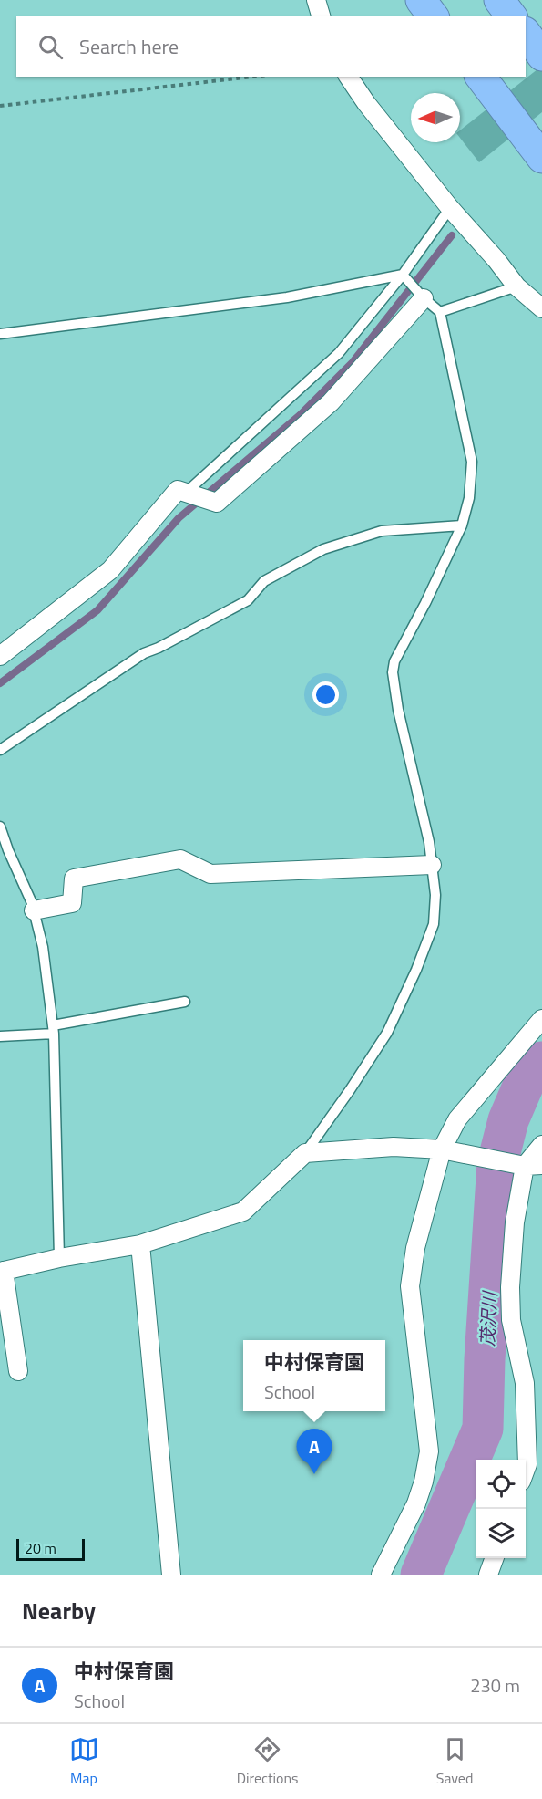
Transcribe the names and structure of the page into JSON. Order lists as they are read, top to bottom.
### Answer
{
  "water": ["茂沢川"],
  "scale_bar": "20 m",
  "north": "left",
  "page": {
    "search": "Search here",
    "popup": ["中村保育園", "School"],
    "pins": "A",
    "scale": "20 m",
    "heading": "Nearby",
    "list": [
      {
        "mark": "A",
        "name": "中村保育園",
        "note": "School",
        "value": "230 m"
      }
    ],
    "nav": ["Map", "Directions", "Saved"]
  }
}
